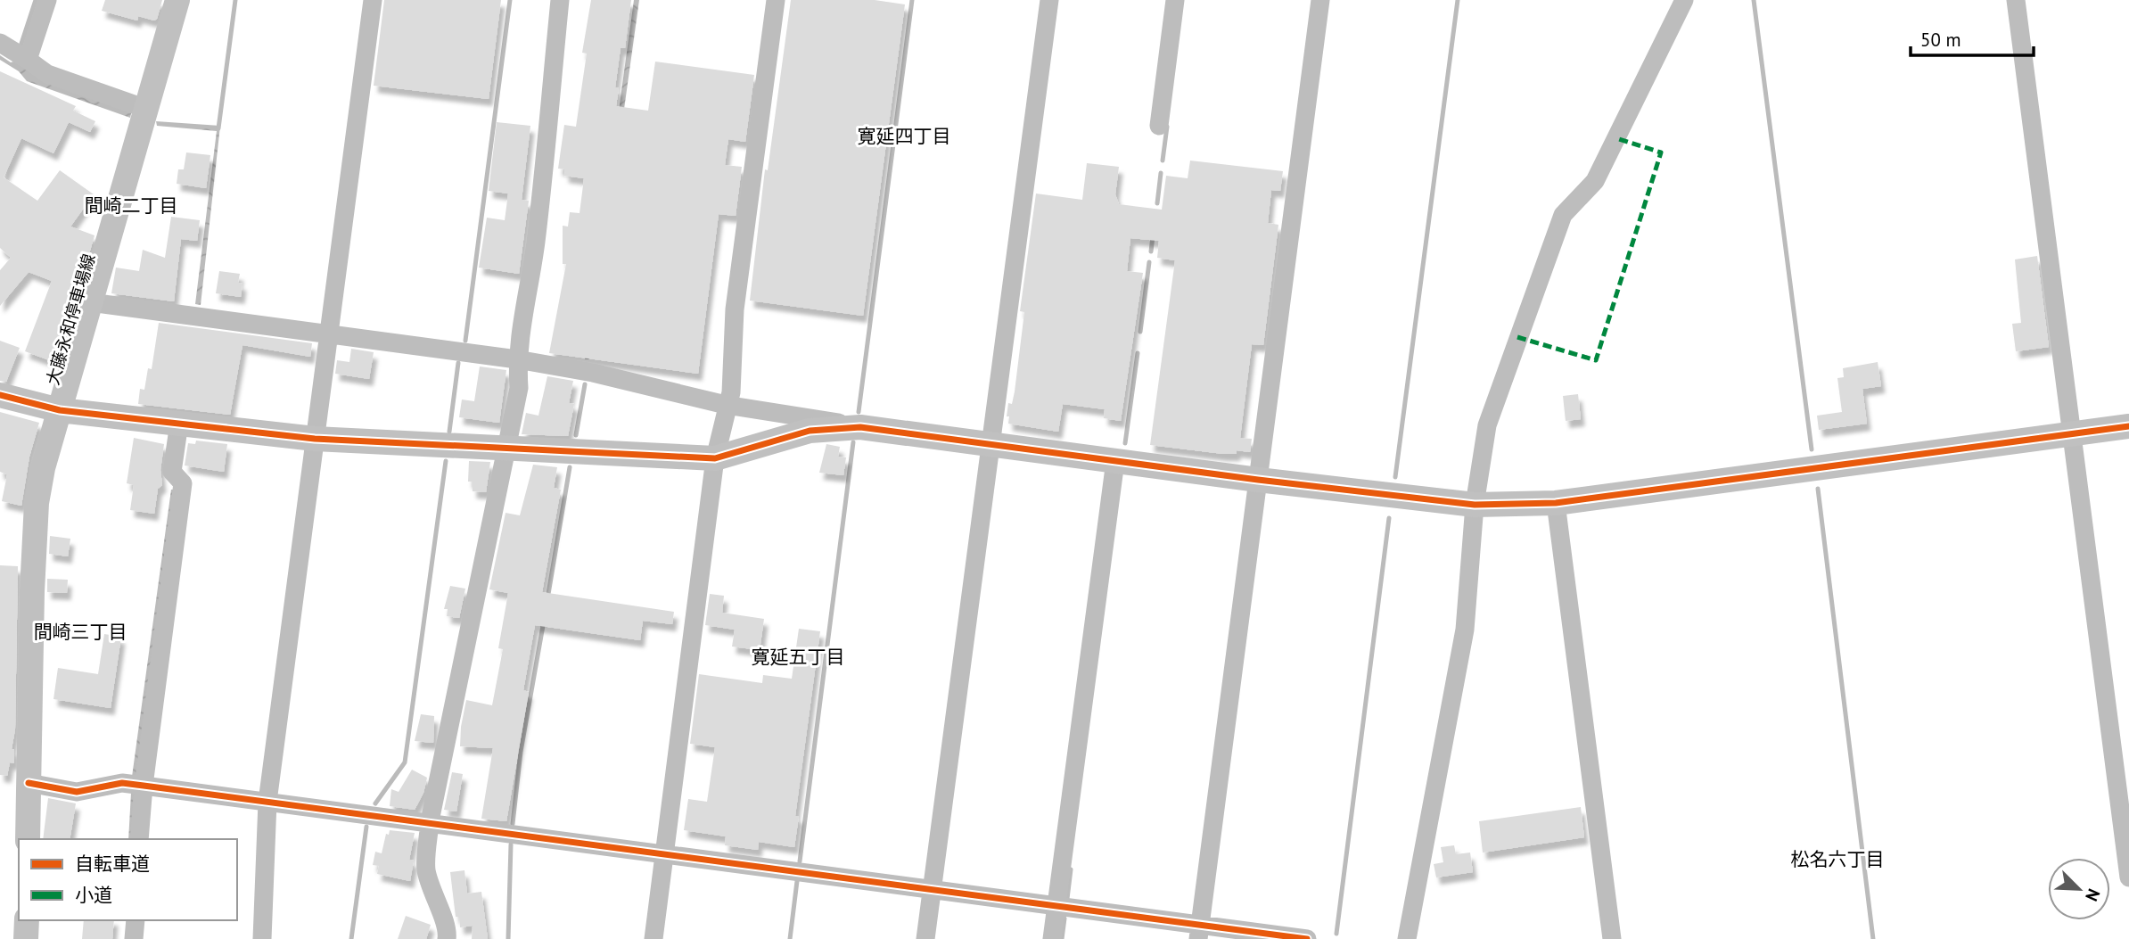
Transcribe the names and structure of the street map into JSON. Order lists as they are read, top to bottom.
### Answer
{
  "streets": {
    "street": ["大藤永和停車場線"]
  },
  "districts": [
    "寛延四丁目",
    "間崎二丁目",
    "間崎三丁目",
    "寛延五丁目",
    "松名六丁目"
  ],
  "legend": ["自転車道", "小道"],
  "scale_bar": "50 m",
  "north": "bottom right"
}
